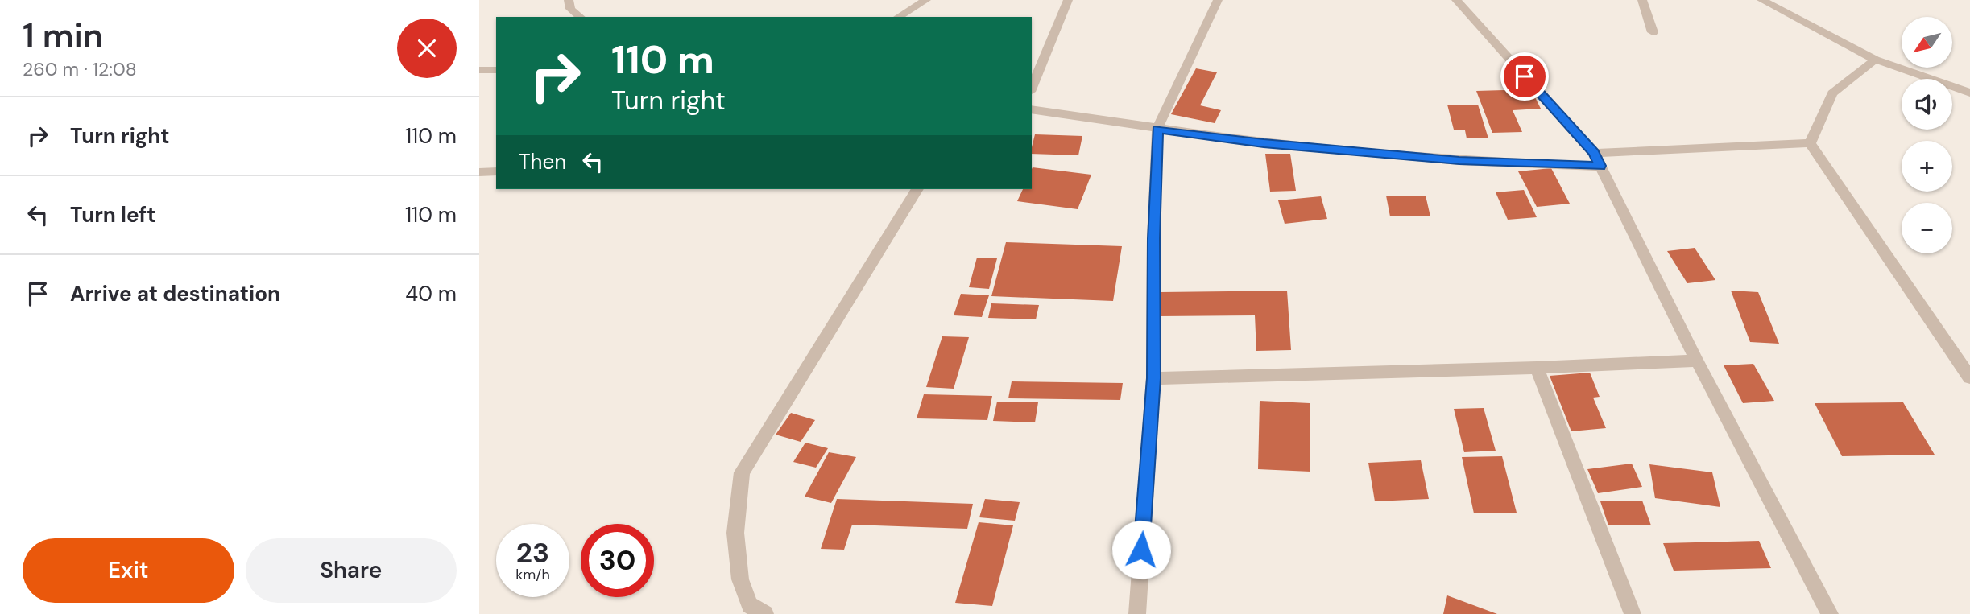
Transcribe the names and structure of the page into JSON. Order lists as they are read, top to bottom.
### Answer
{
  "north": "bottom left",
  "page": {
    "heading": ["1 min", "260 m · 12:08"],
    "map_buttons": ["+", "−"],
    "turn": ["110 m", "Turn right"],
    "list": [
      {
        "name": "Turn right",
        "value": "110 m"
      },
      {
        "name": "Turn left",
        "value": "110 m"
      },
      {
        "name": "Arrive at destination",
        "value": "40 m"
      }
    ],
    "then": "Then",
    "speed": "23 km/h",
    "limit": "30",
    "buttons": ["Exit", "Share"]
  }
}
